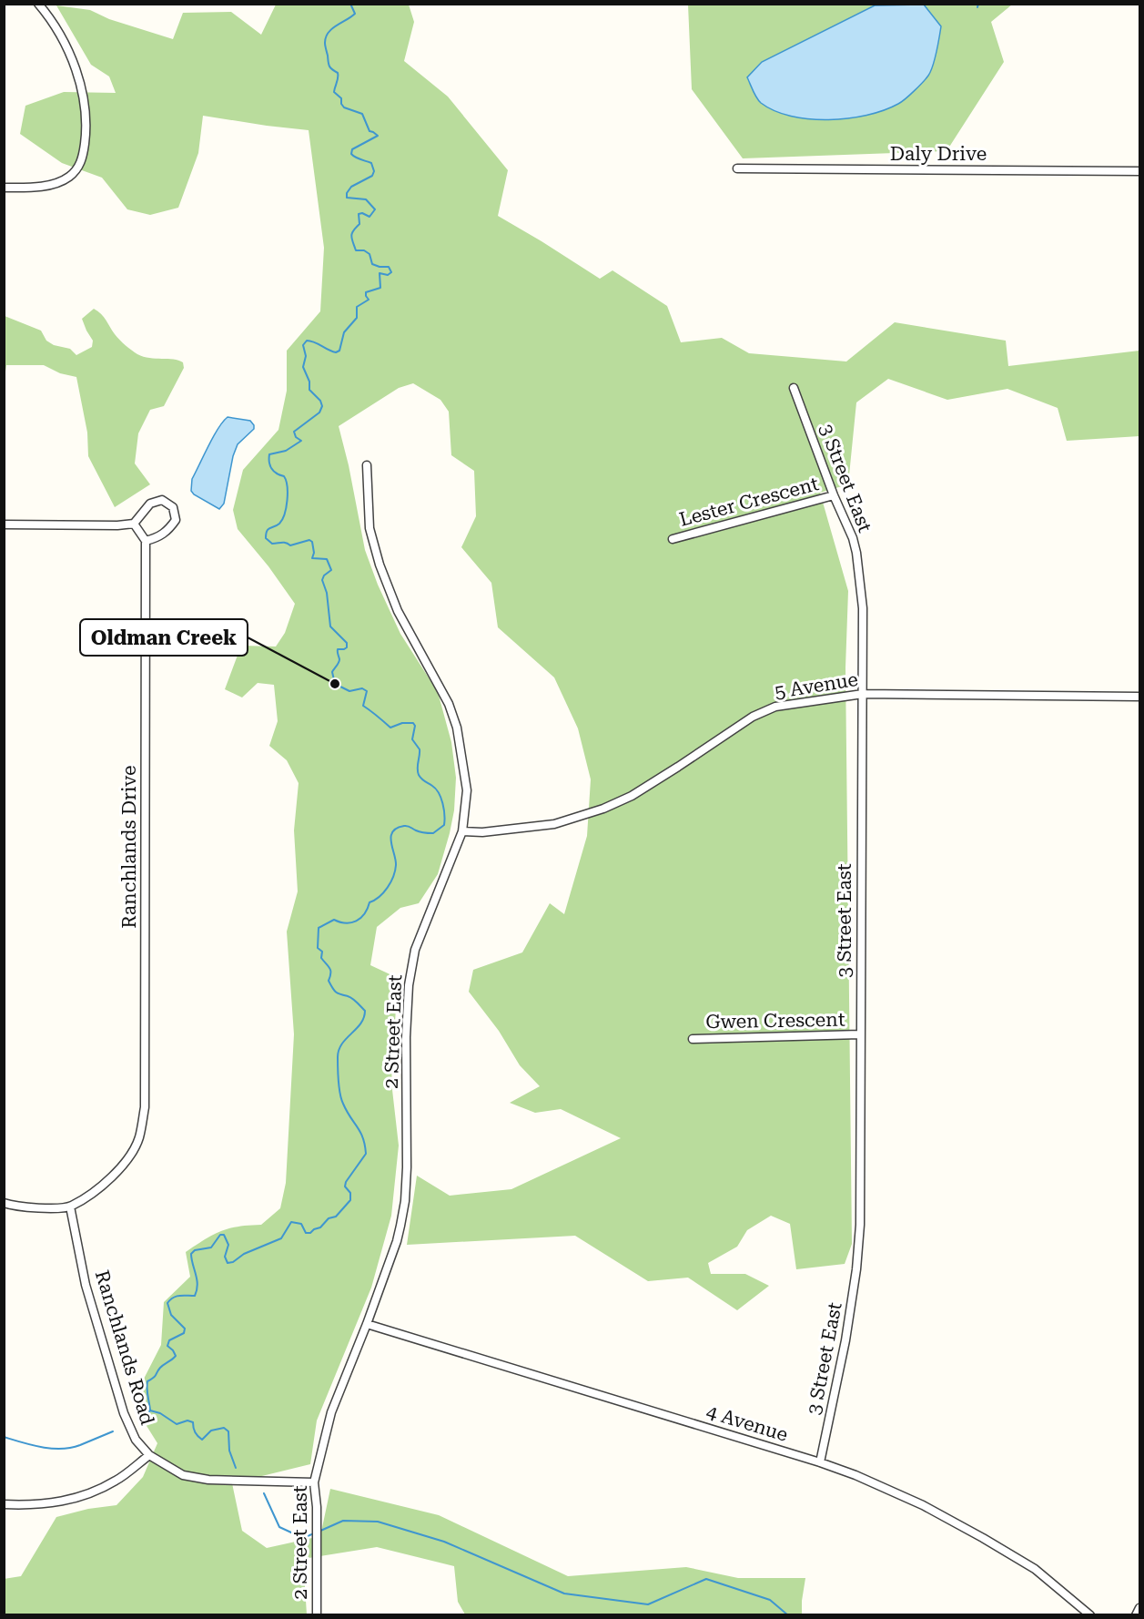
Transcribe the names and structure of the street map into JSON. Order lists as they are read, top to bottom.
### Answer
{
  "streets": {
    "street": [
      "Daly Drive",
      "3 Street East",
      "Lester Crescent",
      "5 Avenue",
      "Ranchlands Drive",
      "Gwen Crescent",
      "2 Street East",
      "Ranchlands Road",
      "4 Avenue"
    ]
  },
  "crossings": [
    ["3 Street East", "Lester Crescent"],
    ["3 Street East", "5 Avenue"],
    ["3 Street East", "Gwen Crescent"],
    ["3 Street East", "4 Avenue"],
    ["5 Avenue", "2 Street East"],
    ["Ranchlands Drive", "Ranchlands Road"],
    ["2 Street East", "Ranchlands Road"],
    ["2 Street East", "4 Avenue"]
  ],
  "places": ["Oldman Creek"]
}
